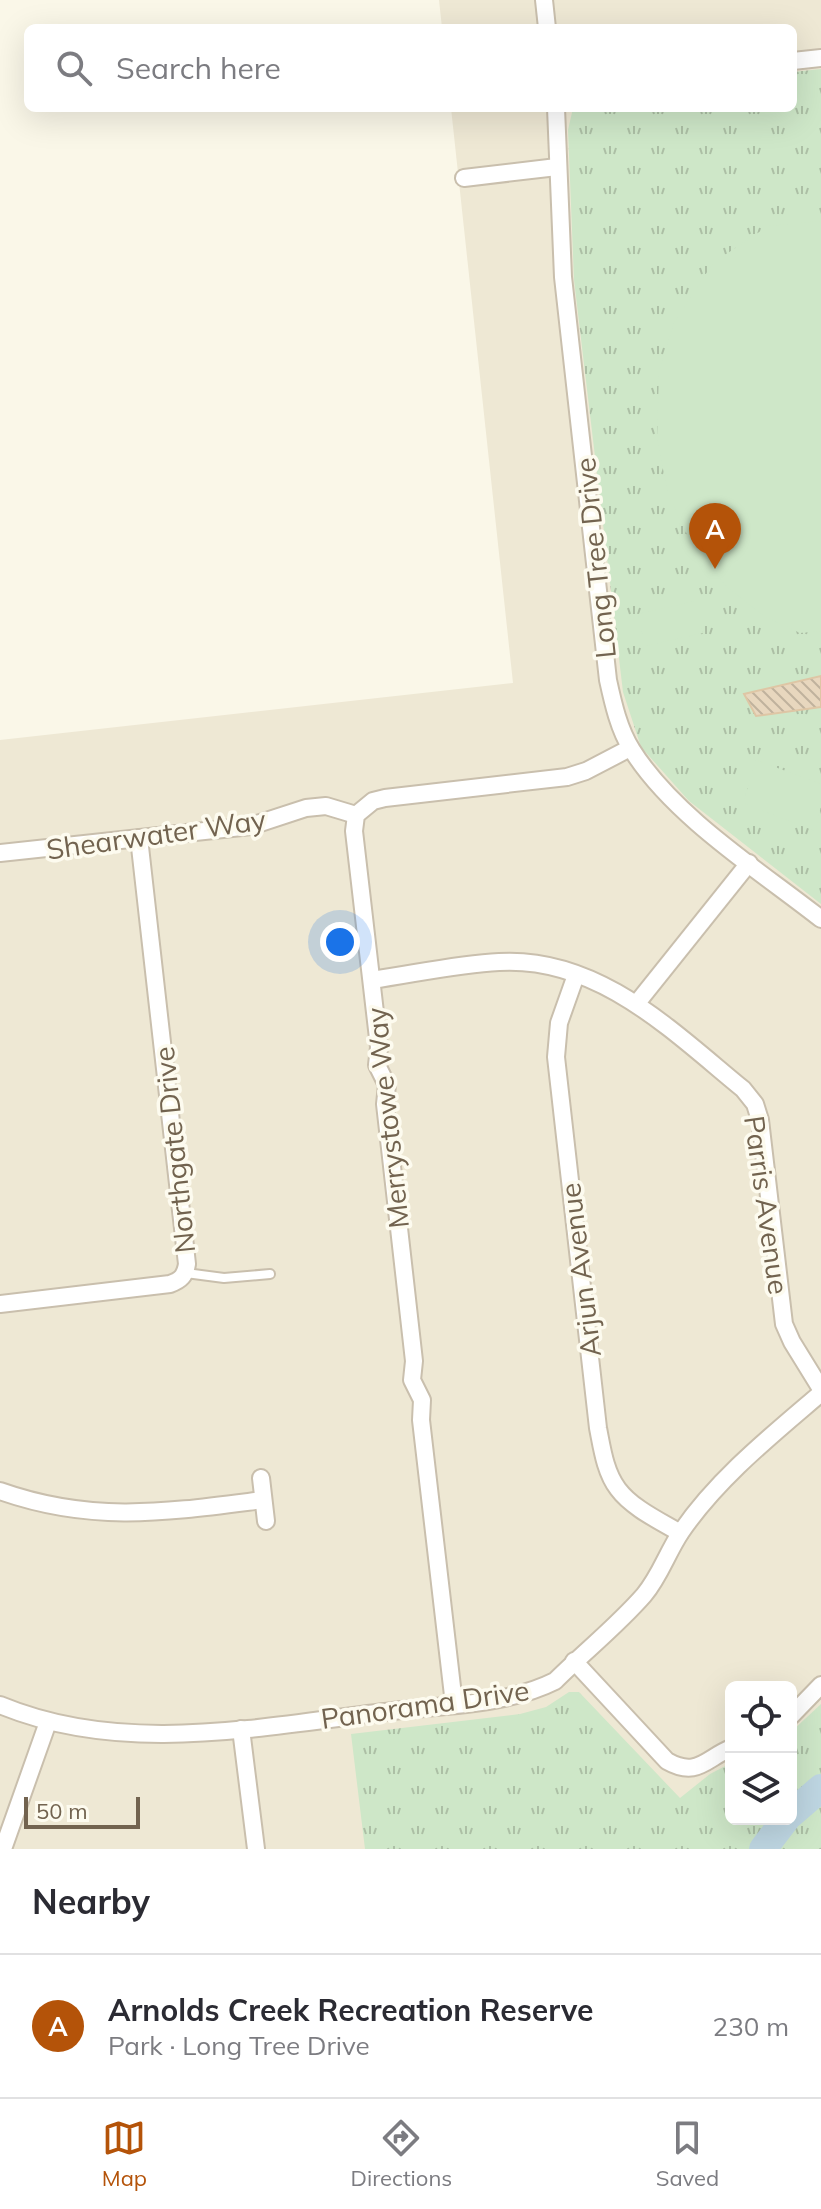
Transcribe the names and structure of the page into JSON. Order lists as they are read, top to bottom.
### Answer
{
  "streets": {
    "street": [
      "Long Tree Drive",
      "Shearwater Way",
      "Merrystowe Way",
      "Northgate Drive",
      "Parris Avenue",
      "Arjun Avenue",
      "Panorama Drive"
    ]
  },
  "crossings": [
    ["Shearwater Way", "Merrystowe Way"],
    ["Shearwater Way", "Northgate Drive"],
    ["Merrystowe Way", "Parris Avenue"],
    ["Merrystowe Way", "Panorama Drive"],
    ["Parris Avenue", "Arjun Avenue"],
    ["Parris Avenue", "Panorama Drive"],
    ["Arjun Avenue", "Panorama Drive"]
  ],
  "scale_bar": "50 m",
  "page": {
    "search": "Search here",
    "pins": "A",
    "scale": "50 m",
    "heading": "Nearby",
    "list": [
      {
        "mark": "A",
        "name": "Arnolds Creek Recreation Reserve",
        "note": "Park · Long Tree Drive",
        "value": "230 m"
      }
    ],
    "nav": ["Map", "Directions", "Saved"]
  }
}
